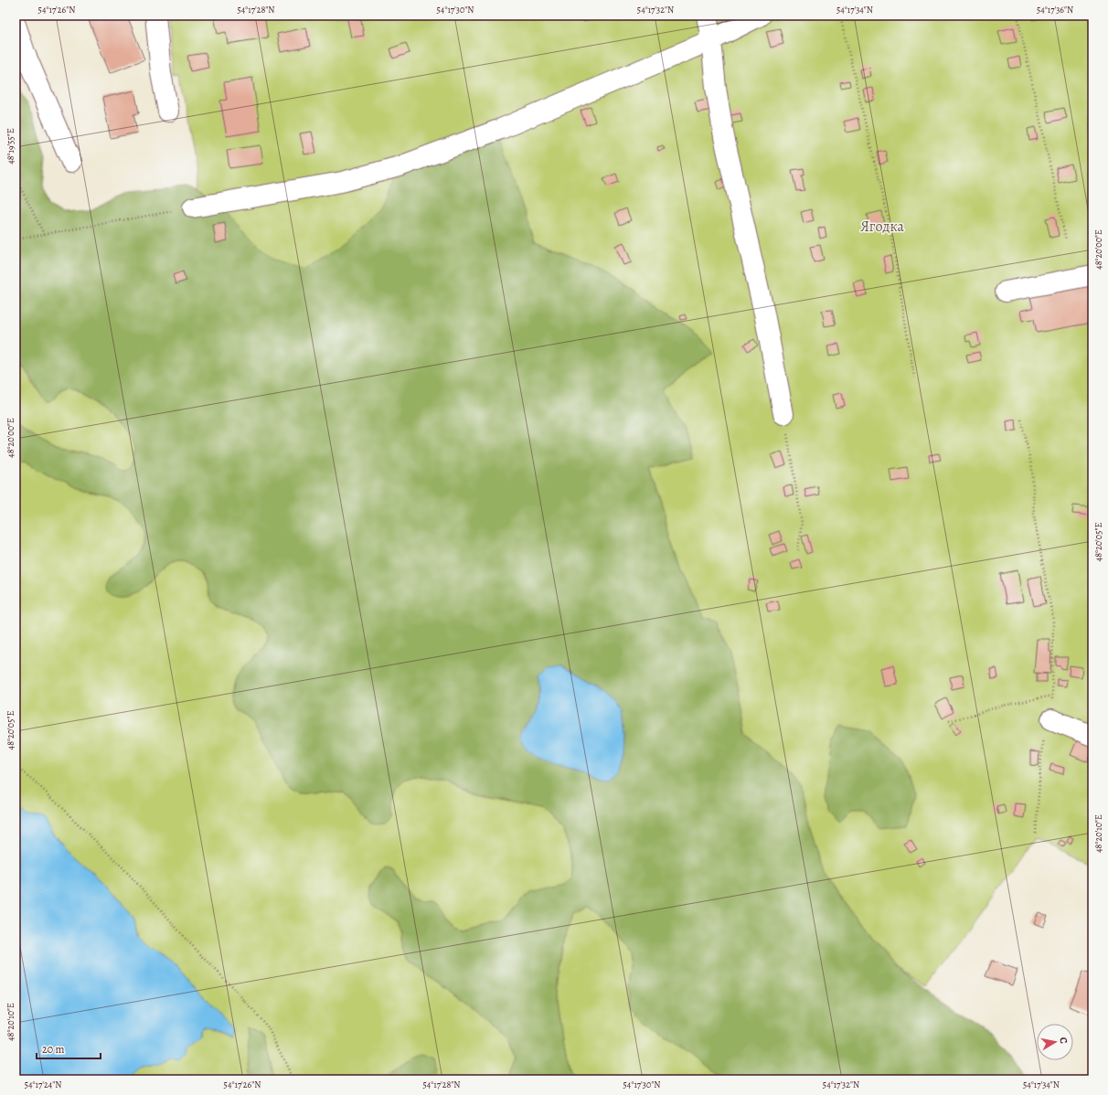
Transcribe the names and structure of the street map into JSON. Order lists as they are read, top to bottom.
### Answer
{
  "parks": ["Ягодка"],
  "scale_bar": "20 m",
  "north": "right",
  "coordinates": [
    "54°17'26\"N",
    "54°17'28\"N",
    "54°17'30\"N",
    "54°17'32\"N",
    "54°17'34\"N",
    "54°17'36\"N",
    "48°19'55\"E",
    "48°20'00\"E",
    "48°20'05\"E",
    "48°20'10\"E",
    "54°17'24\"N"
  ]
}
